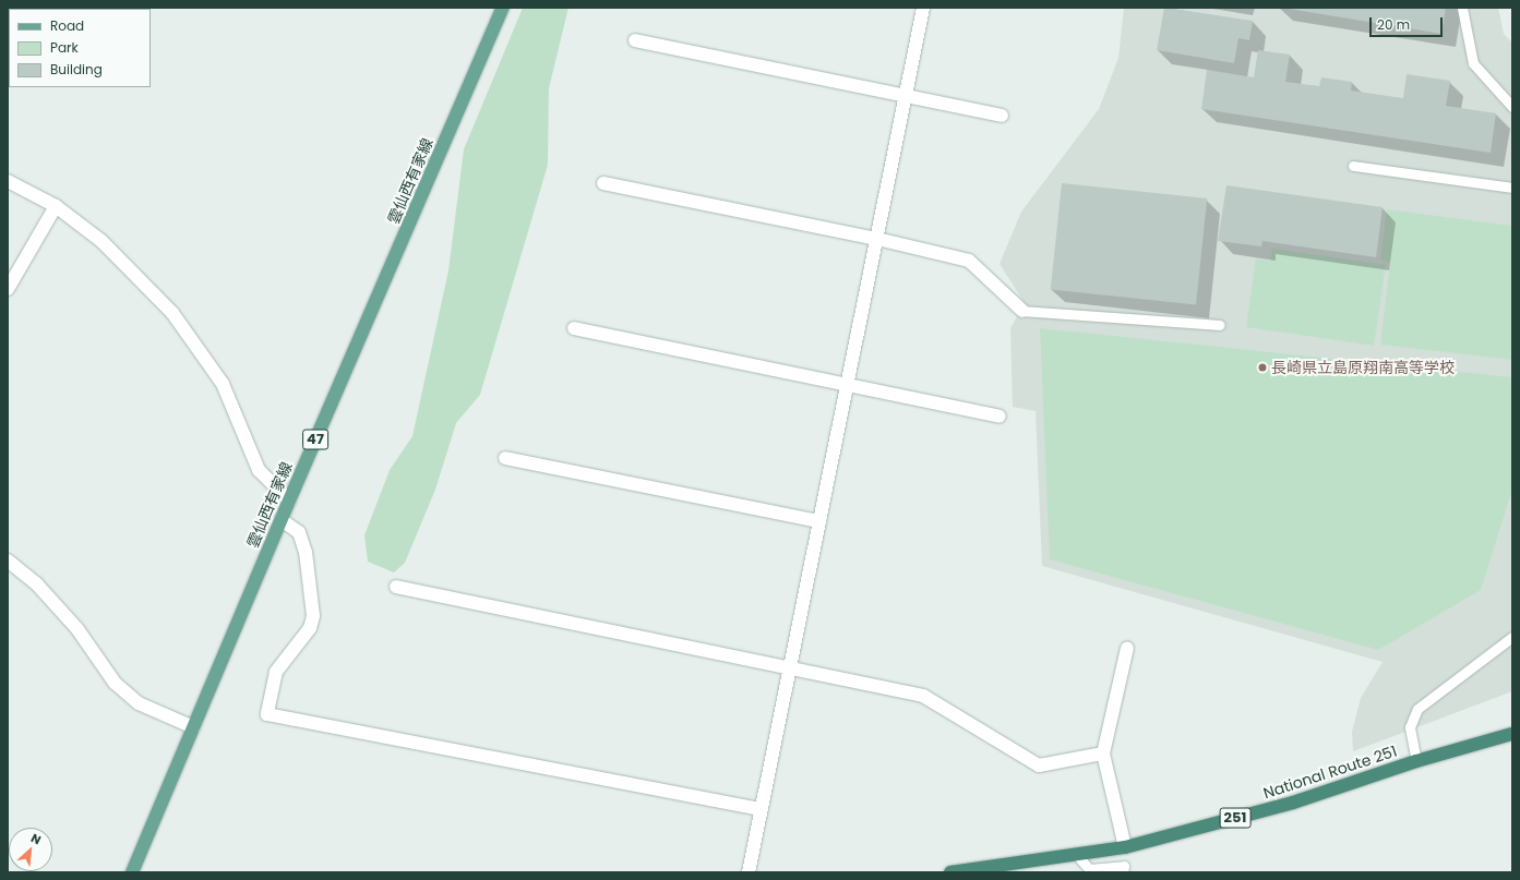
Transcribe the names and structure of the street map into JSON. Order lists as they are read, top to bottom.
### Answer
{
  "streets": {
    "highway": ["National Route 251", "251"],
    "main road": ["雲仙西有家線", "47"]
  },
  "places": ["長崎県立島原翔南高等学校"],
  "legend": ["Road", "Park", "Building"],
  "scale_bar": "20 m",
  "north": "top right"
}
